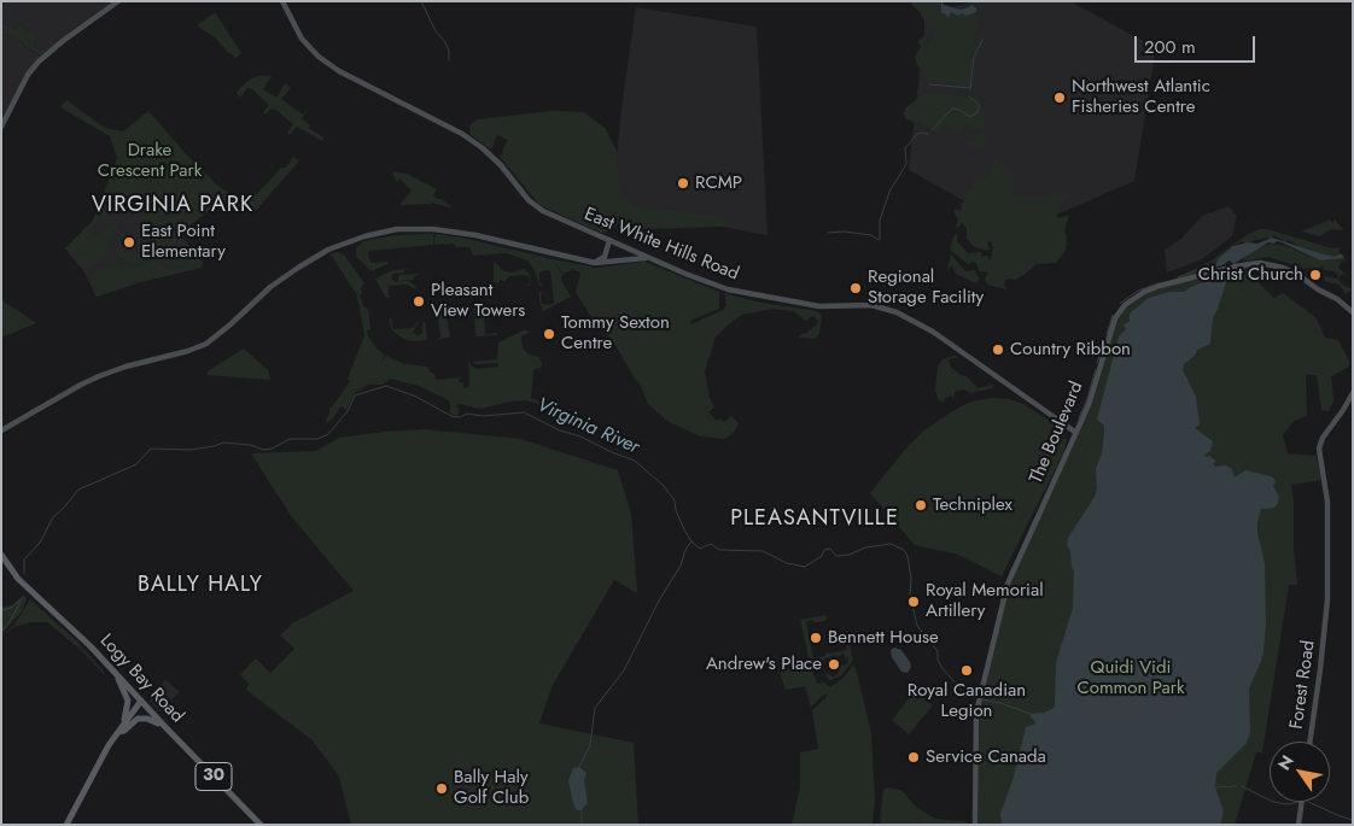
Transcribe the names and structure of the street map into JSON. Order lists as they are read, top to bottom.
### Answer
{
  "streets": {
    "main road": ["Logy Bay Road", "30"],
    "street": ["East White Hills Road", "The Boulevard", "Forest Road"]
  },
  "crossings": [
    ["East White Hills Road", "The Boulevard"]
  ],
  "districts": ["VIRGINIA PARK", "PLEASANTVILLE", "BALLY HALY"],
  "water": ["Virginia River"],
  "parks": ["Drake Crescent Park", "Quidi Vidi Common Park"],
  "places": [
    "Northwest Atlantic Fisheries Centre",
    "RCMP",
    "East Point Elementary",
    "Christ Church",
    "Regional Storage Facility",
    "Pleasant View Towers",
    "Tommy Sexton Centre",
    "Country Ribbon",
    "Techniplex",
    "Royal Memorial Artillery",
    "Bennett House",
    "Andrew's Place",
    "Royal Canadian Legion",
    "Service Canada",
    "Bally Haly Golf Club"
  ],
  "scale_bar": "200 m",
  "north": "top left"
}
